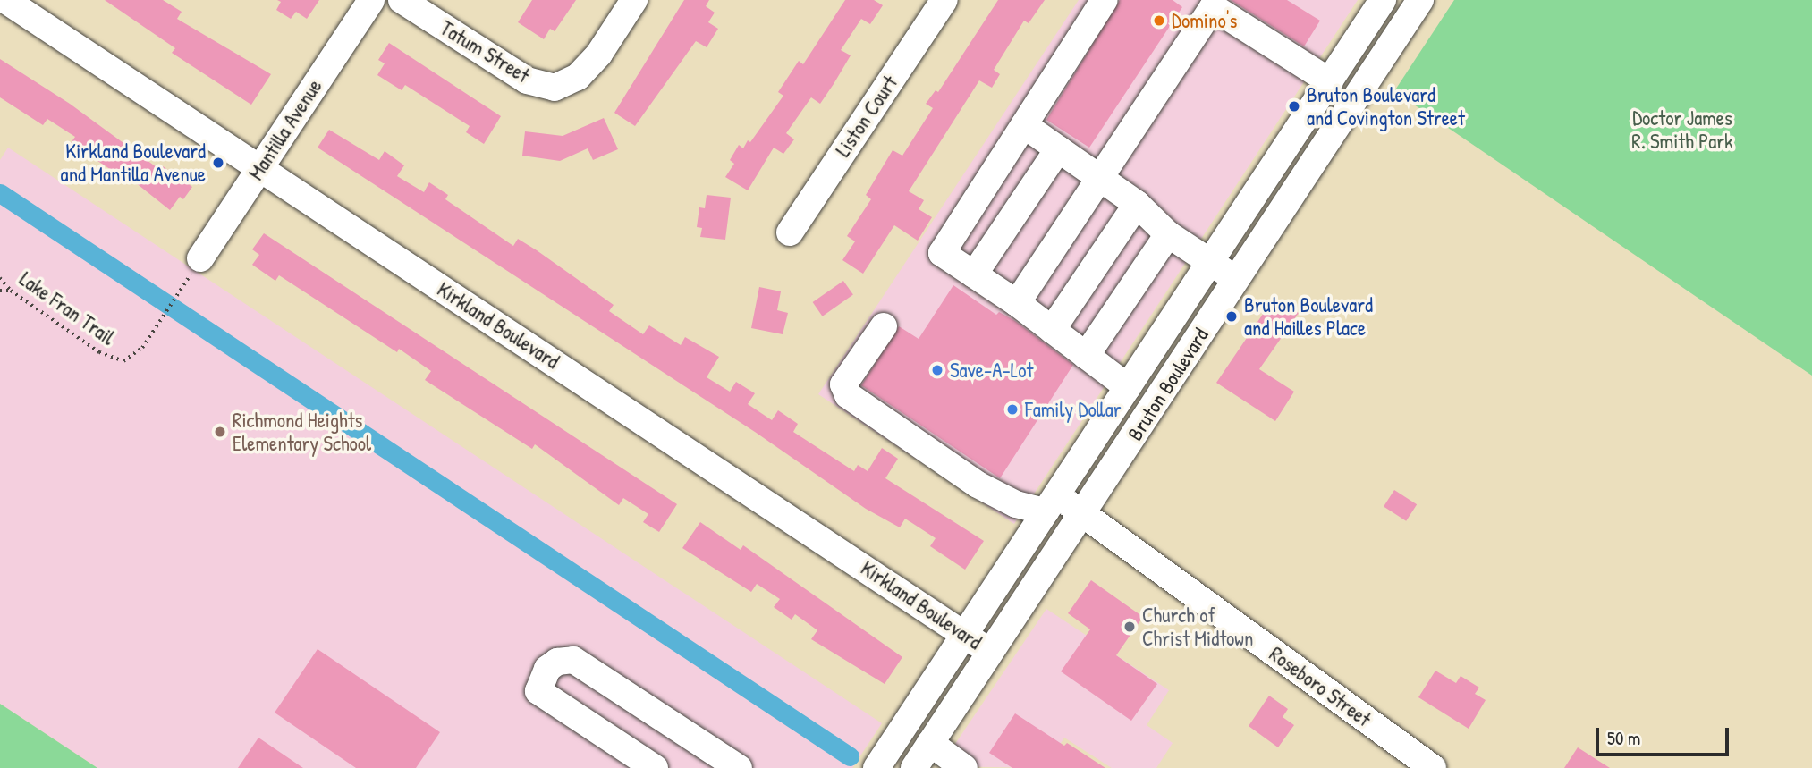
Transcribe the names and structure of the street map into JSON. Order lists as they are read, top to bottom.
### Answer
{
  "streets": {
    "street": [
      "Tatum Street",
      "Liston Court",
      "Mantilla Avenue",
      "Kirkland Boulevard",
      "Bruton Boulevard",
      "Roseboro Street"
    ],
    "path": ["Lake Fran Trail"]
  },
  "crossings": [
    ["Mantilla Avenue", "Lake Fran Trail"],
    ["Mantilla Avenue", "Kirkland Boulevard"],
    ["Kirkland Boulevard", "Bruton Boulevard"],
    ["Bruton Boulevard", "Roseboro Street"]
  ],
  "parks": ["Doctor James R. Smith Park"],
  "places": [
    "Domino's",
    "Bruton Boulevard and Covington Street",
    "Kirkland Boulevard and Mantilla Avenue",
    "Bruton Boulevard and Hailles Place",
    "Save-A-Lot",
    "Family Dollar",
    "Richmond Heights Elementary School",
    "Church of Christ Midtown"
  ],
  "scale_bar": "50 m"
}
